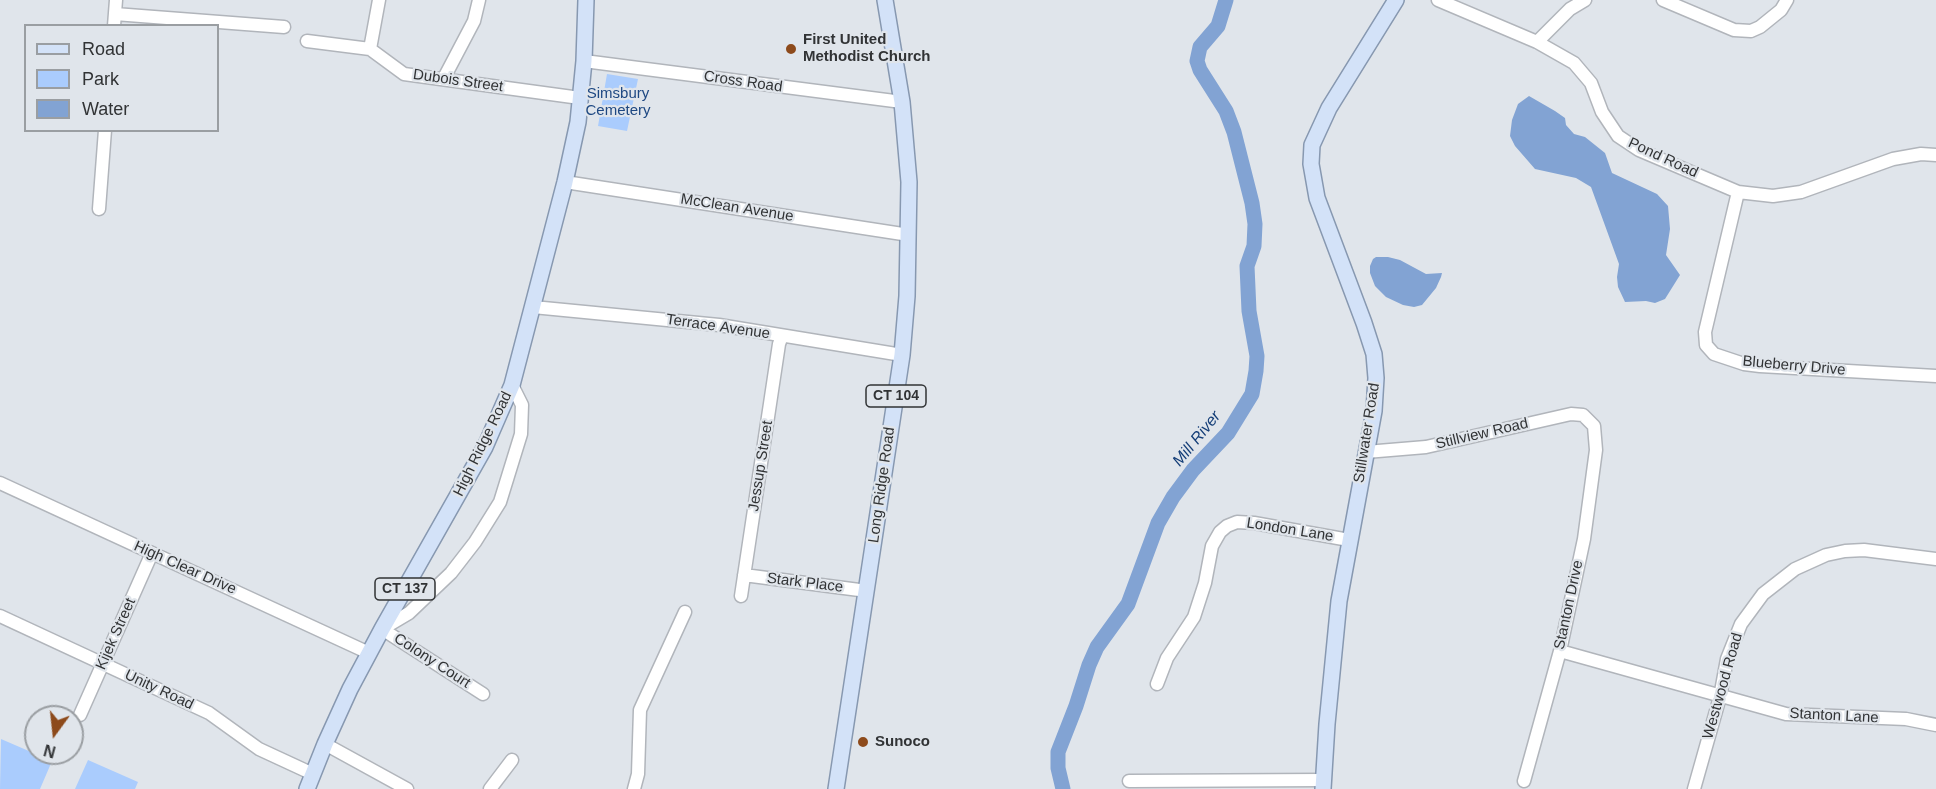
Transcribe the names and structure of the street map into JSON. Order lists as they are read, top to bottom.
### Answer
{
  "streets": {
    "main road": [
      "CT 104",
      "Stillwater Road",
      "High Ridge Road",
      "Long Ridge Road",
      "CT 137"
    ],
    "street": [
      "Dubois Street",
      "Cross Road",
      "Pond Road",
      "McClean Avenue",
      "Terrace Avenue",
      "Blueberry Drive",
      "Stillview Road",
      "Jessup Street",
      "London Lane",
      "High Clear Drive",
      "Stark Place",
      "Stanton Drive",
      "Kijek Street",
      "Colony Court",
      "Westwood Road",
      "Unity Road",
      "Stanton Lane"
    ]
  },
  "crossings": [
    ["Dubois Street", "High Ridge Road"],
    ["Cross Road", "High Ridge Road"],
    ["Cross Road", "Long Ridge Road"],
    ["Pond Road", "Blueberry Drive"],
    ["McClean Avenue", "High Ridge Road"],
    ["McClean Avenue", "Long Ridge Road"],
    ["Terrace Avenue", "High Ridge Road"],
    ["Terrace Avenue", "Jessup Street"],
    ["Terrace Avenue", "Long Ridge Road"],
    ["Stillwater Road", "Stillview Road"],
    ["Stillwater Road", "London Lane"],
    ["Stillview Road", "Stanton Drive"],
    ["High Ridge Road", "High Clear Drive"],
    ["High Ridge Road", "Colony Court"],
    ["High Ridge Road", "Unity Road"],
    ["Jessup Street", "Stark Place"],
    ["Long Ridge Road", "Stark Place"],
    ["High Clear Drive", "Kijek Street"],
    ["Stanton Drive", "Stanton Lane"],
    ["Kijek Street", "Unity Road"],
    ["Westwood Road", "Stanton Lane"]
  ],
  "water": ["Mill River"],
  "parks": ["Simsbury Cemetery"],
  "places": ["First United Methodist Church", "Sunoco"],
  "legend": ["Road", "Park", "Water"],
  "north": "bottom"
}
